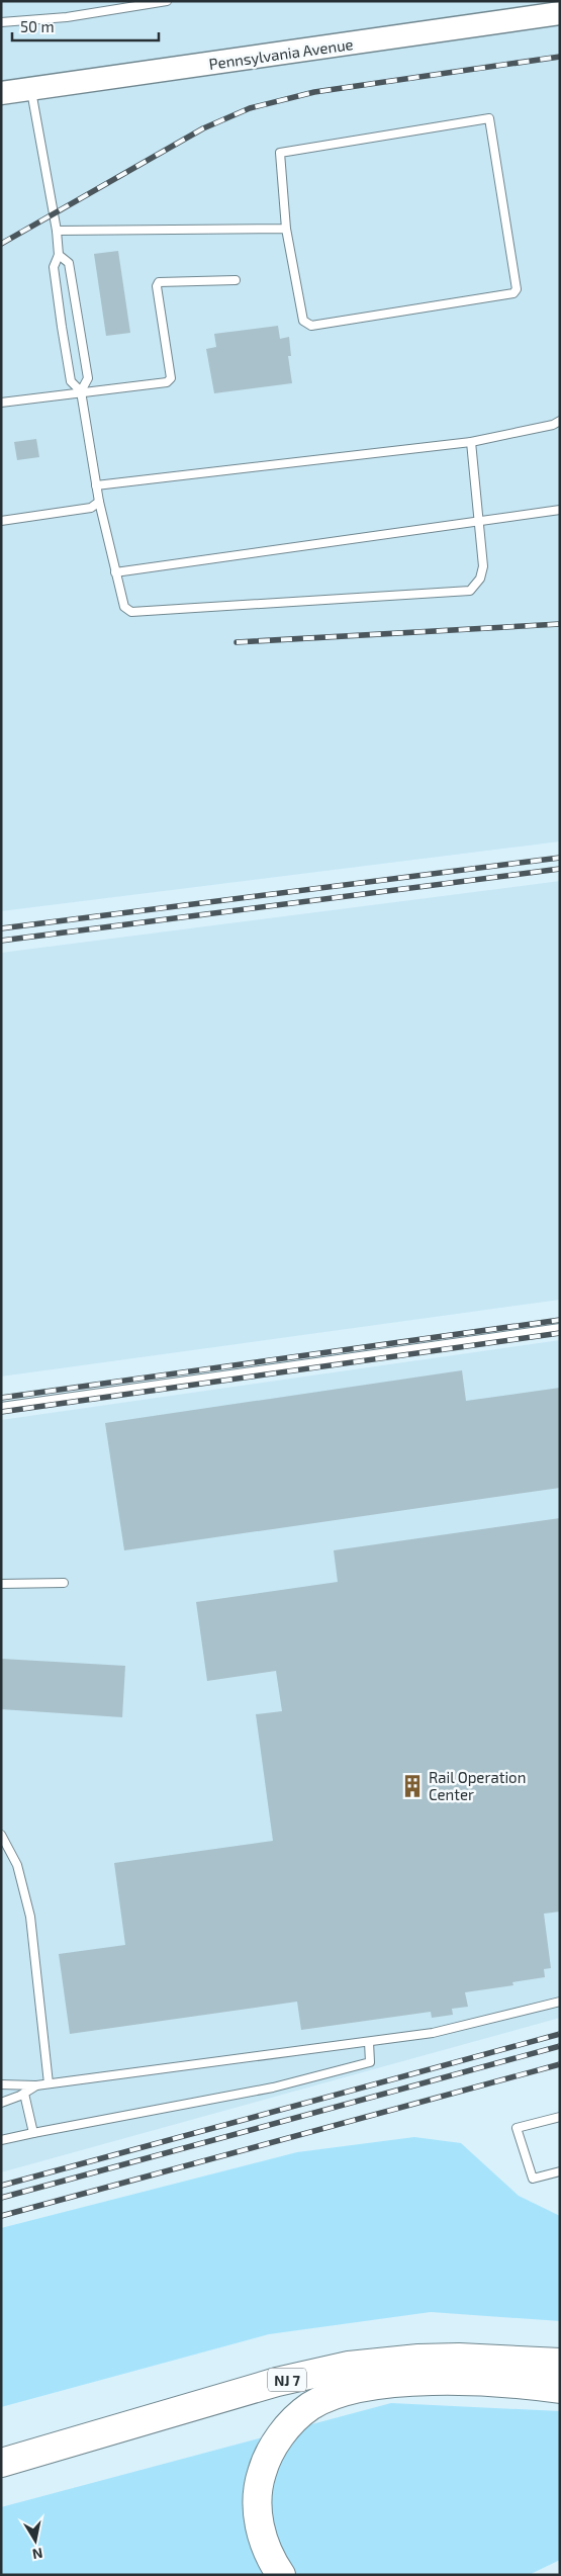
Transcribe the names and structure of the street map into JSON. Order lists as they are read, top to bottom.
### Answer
{
  "streets": {
    "highway": ["NJ 7"],
    "main road": ["Pennsylvania Avenue"]
  },
  "places": {
    "building": ["Rail Operation Center"]
  },
  "scale_bar": "50 m",
  "north": "bottom"
}
